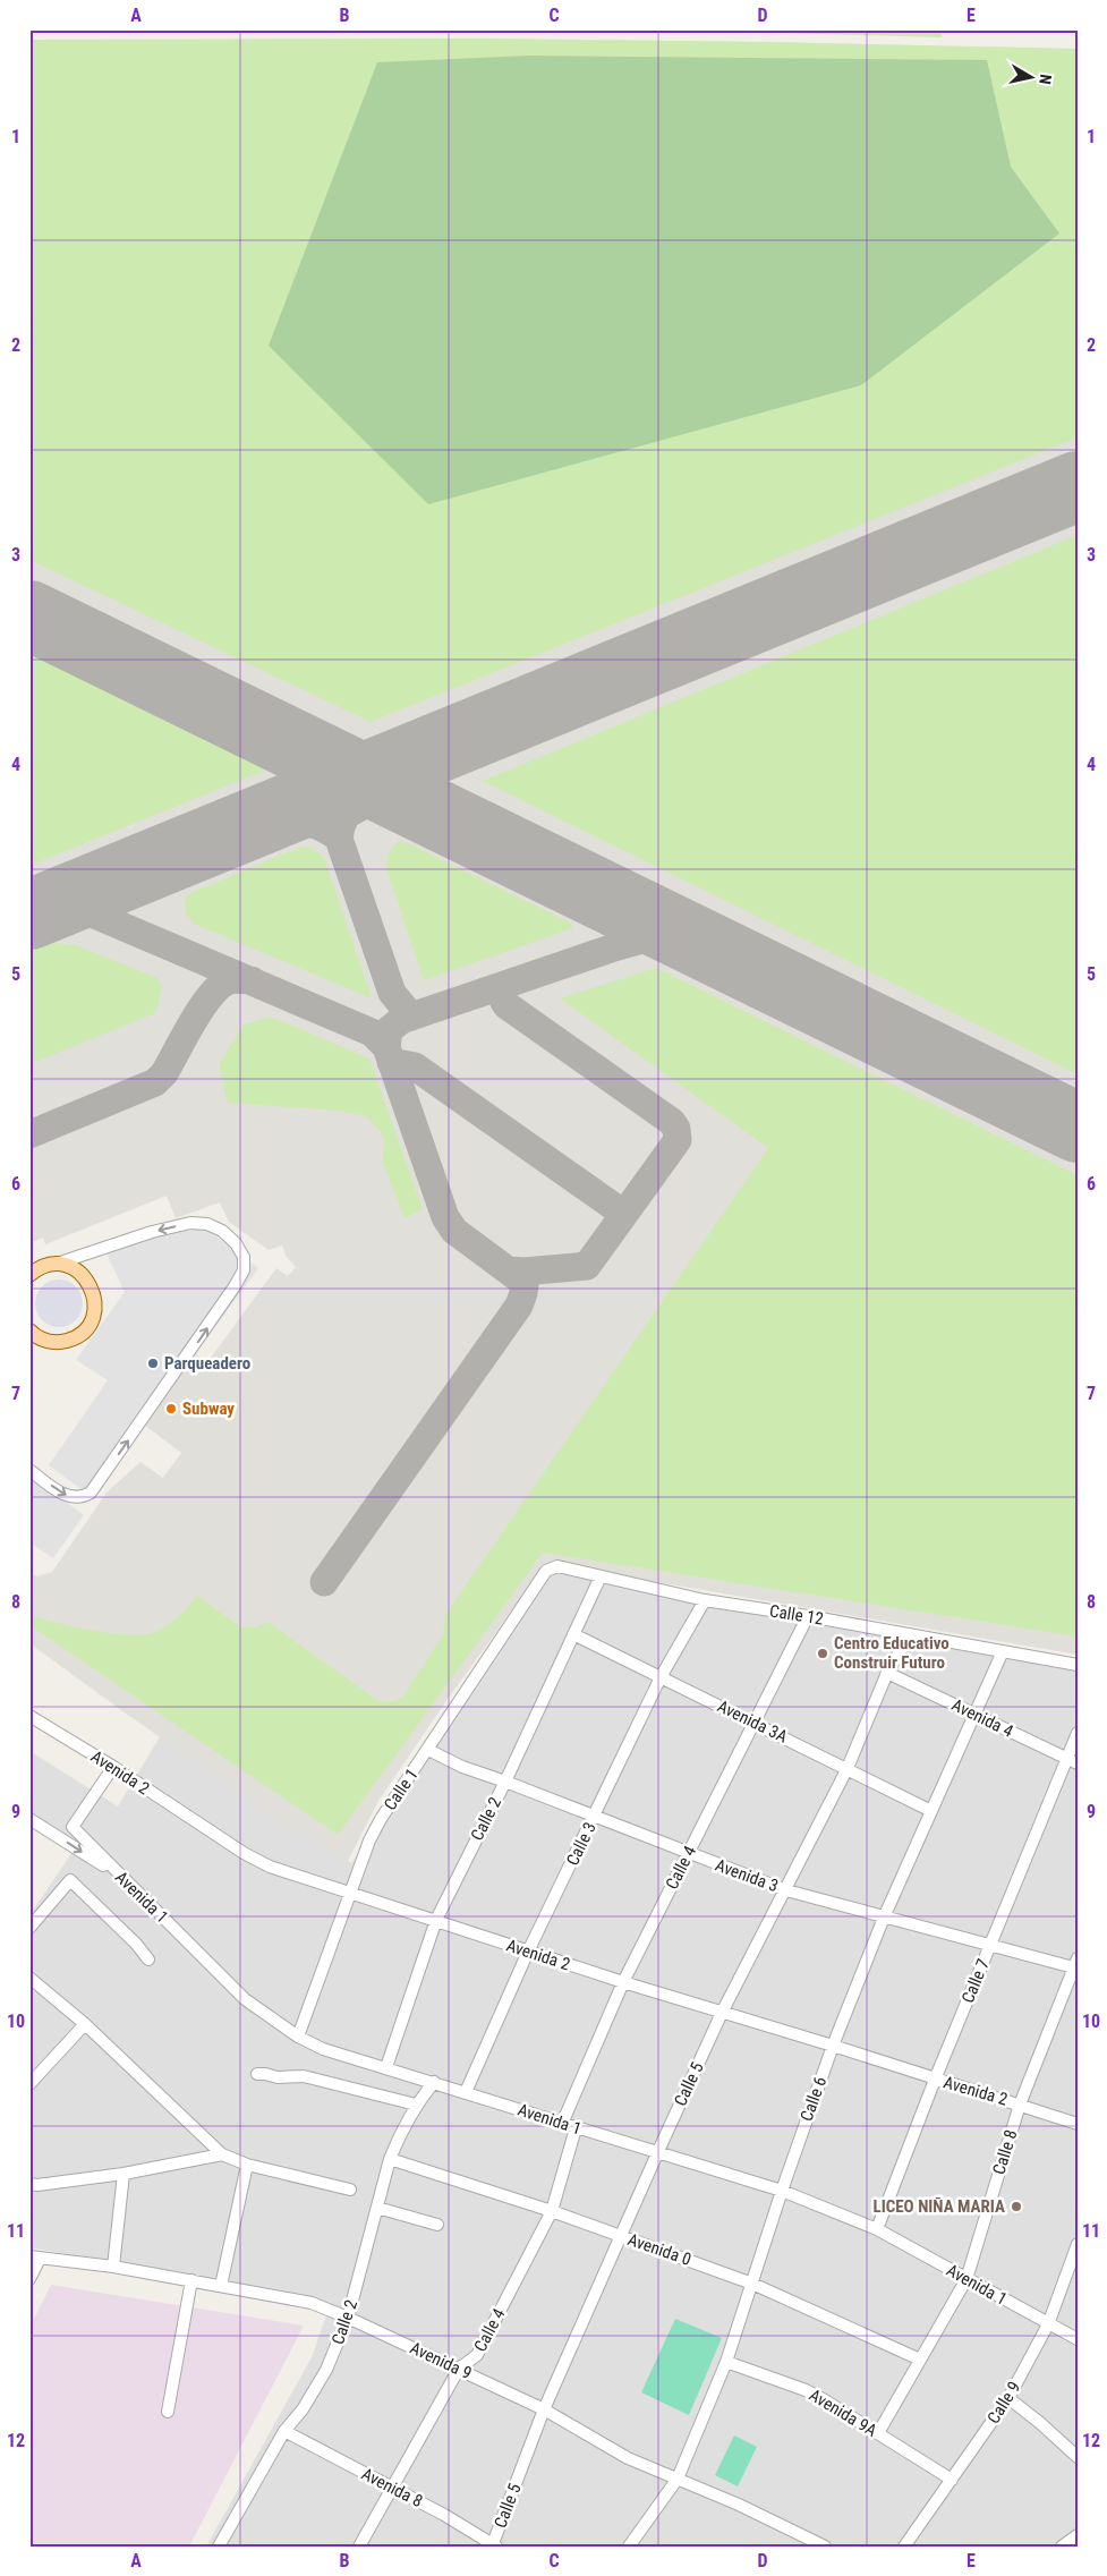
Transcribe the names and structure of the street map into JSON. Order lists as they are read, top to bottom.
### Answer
{
  "streets": {
    "street": [
      "Calle 12",
      "Avenida 4",
      "Avenida 3A",
      "Avenida 2",
      "Calle 1",
      "Calle 2",
      "Calle 3",
      "Calle 4",
      "Avenida 3",
      "Avenida 1",
      "Calle 7",
      "Calle 5",
      "Calle 6",
      "Calle 8",
      "Avenida 0",
      "Avenida 9",
      "Calle 9",
      "Avenida 9A",
      "Avenida 8"
    ]
  },
  "crossings": [
    ["Calle 12", "Calle 1"],
    ["Calle 12", "Calle 2"],
    ["Calle 12", "Calle 3"],
    ["Calle 12", "Calle 4"],
    ["Calle 12", "Calle 5"],
    ["Calle 12", "Calle 6"],
    ["Avenida 4", "Calle 7"],
    ["Avenida 4", "Calle 5"],
    ["Avenida 4", "Calle 6"],
    ["Avenida 3A", "Calle 2"],
    ["Avenida 3A", "Calle 3"],
    ["Avenida 3A", "Calle 4"],
    ["Avenida 3A", "Calle 5"],
    ["Avenida 3A", "Calle 6"],
    ["Avenida 2", "Calle 1"],
    ["Avenida 2", "Calle 2"],
    ["Avenida 2", "Calle 3"],
    ["Avenida 2", "Calle 4"],
    ["Avenida 2", "Avenida 1"],
    ["Avenida 2", "Calle 7"],
    ["Avenida 2", "Calle 5"],
    ["Avenida 2", "Calle 6"],
    ["Avenida 2", "Calle 8"],
    ["Calle 1", "Avenida 3"],
    ["Calle 1", "Avenida 1"],
    ["Calle 2", "Avenida 3"],
    ["Calle 2", "Avenida 1"],
    ["Calle 2", "Avenida 0"],
    ["Calle 2", "Avenida 9"],
    ["Calle 2", "Avenida 8"],
    ["Calle 3", "Avenida 3"],
    ["Calle 3", "Avenida 1"],
    ["Calle 4", "Avenida 3"],
    ["Calle 4", "Avenida 1"],
    ["Calle 4", "Avenida 0"],
    ["Calle 4", "Avenida 9"],
    ["Calle 4", "Avenida 8"],
    ["Avenida 3", "Calle 7"],
    ["Avenida 3", "Calle 5"],
    ["Avenida 3", "Calle 6"],
    ["Avenida 3", "Calle 8"],
    ["Avenida 1", "Calle 7"],
    ["Avenida 1", "Calle 5"],
    ["Avenida 1", "Calle 6"],
    ["Avenida 1", "Calle 8"],
    ["Avenida 1", "Calle 9"],
    ["Calle 5", "Avenida 0"],
    ["Calle 5", "Avenida 9"],
    ["Calle 5", "Avenida 8"],
    ["Calle 6", "Avenida 0"],
    ["Calle 6", "Avenida 9"],
    ["Calle 6", "Avenida 9A"],
    ["Calle 8", "Avenida 0"],
    ["Calle 8", "Avenida 9A"],
    ["Calle 9", "Avenida 9A"]
  ],
  "places": [
    "Parqueadero",
    "Subway",
    "Centro Educativo Construir Futuro",
    "LICEO NIÑA MARIA"
  ],
  "north": "right",
  "grid": {
    "columns": [
      "A",
      "B",
      "C",
      "D",
      "E"
    ],
    "rows": [
      "1",
      "2",
      "3",
      "4",
      "5",
      "6",
      "7",
      "8",
      "9",
      "10",
      "11",
      "12"
    ]
  }
}
